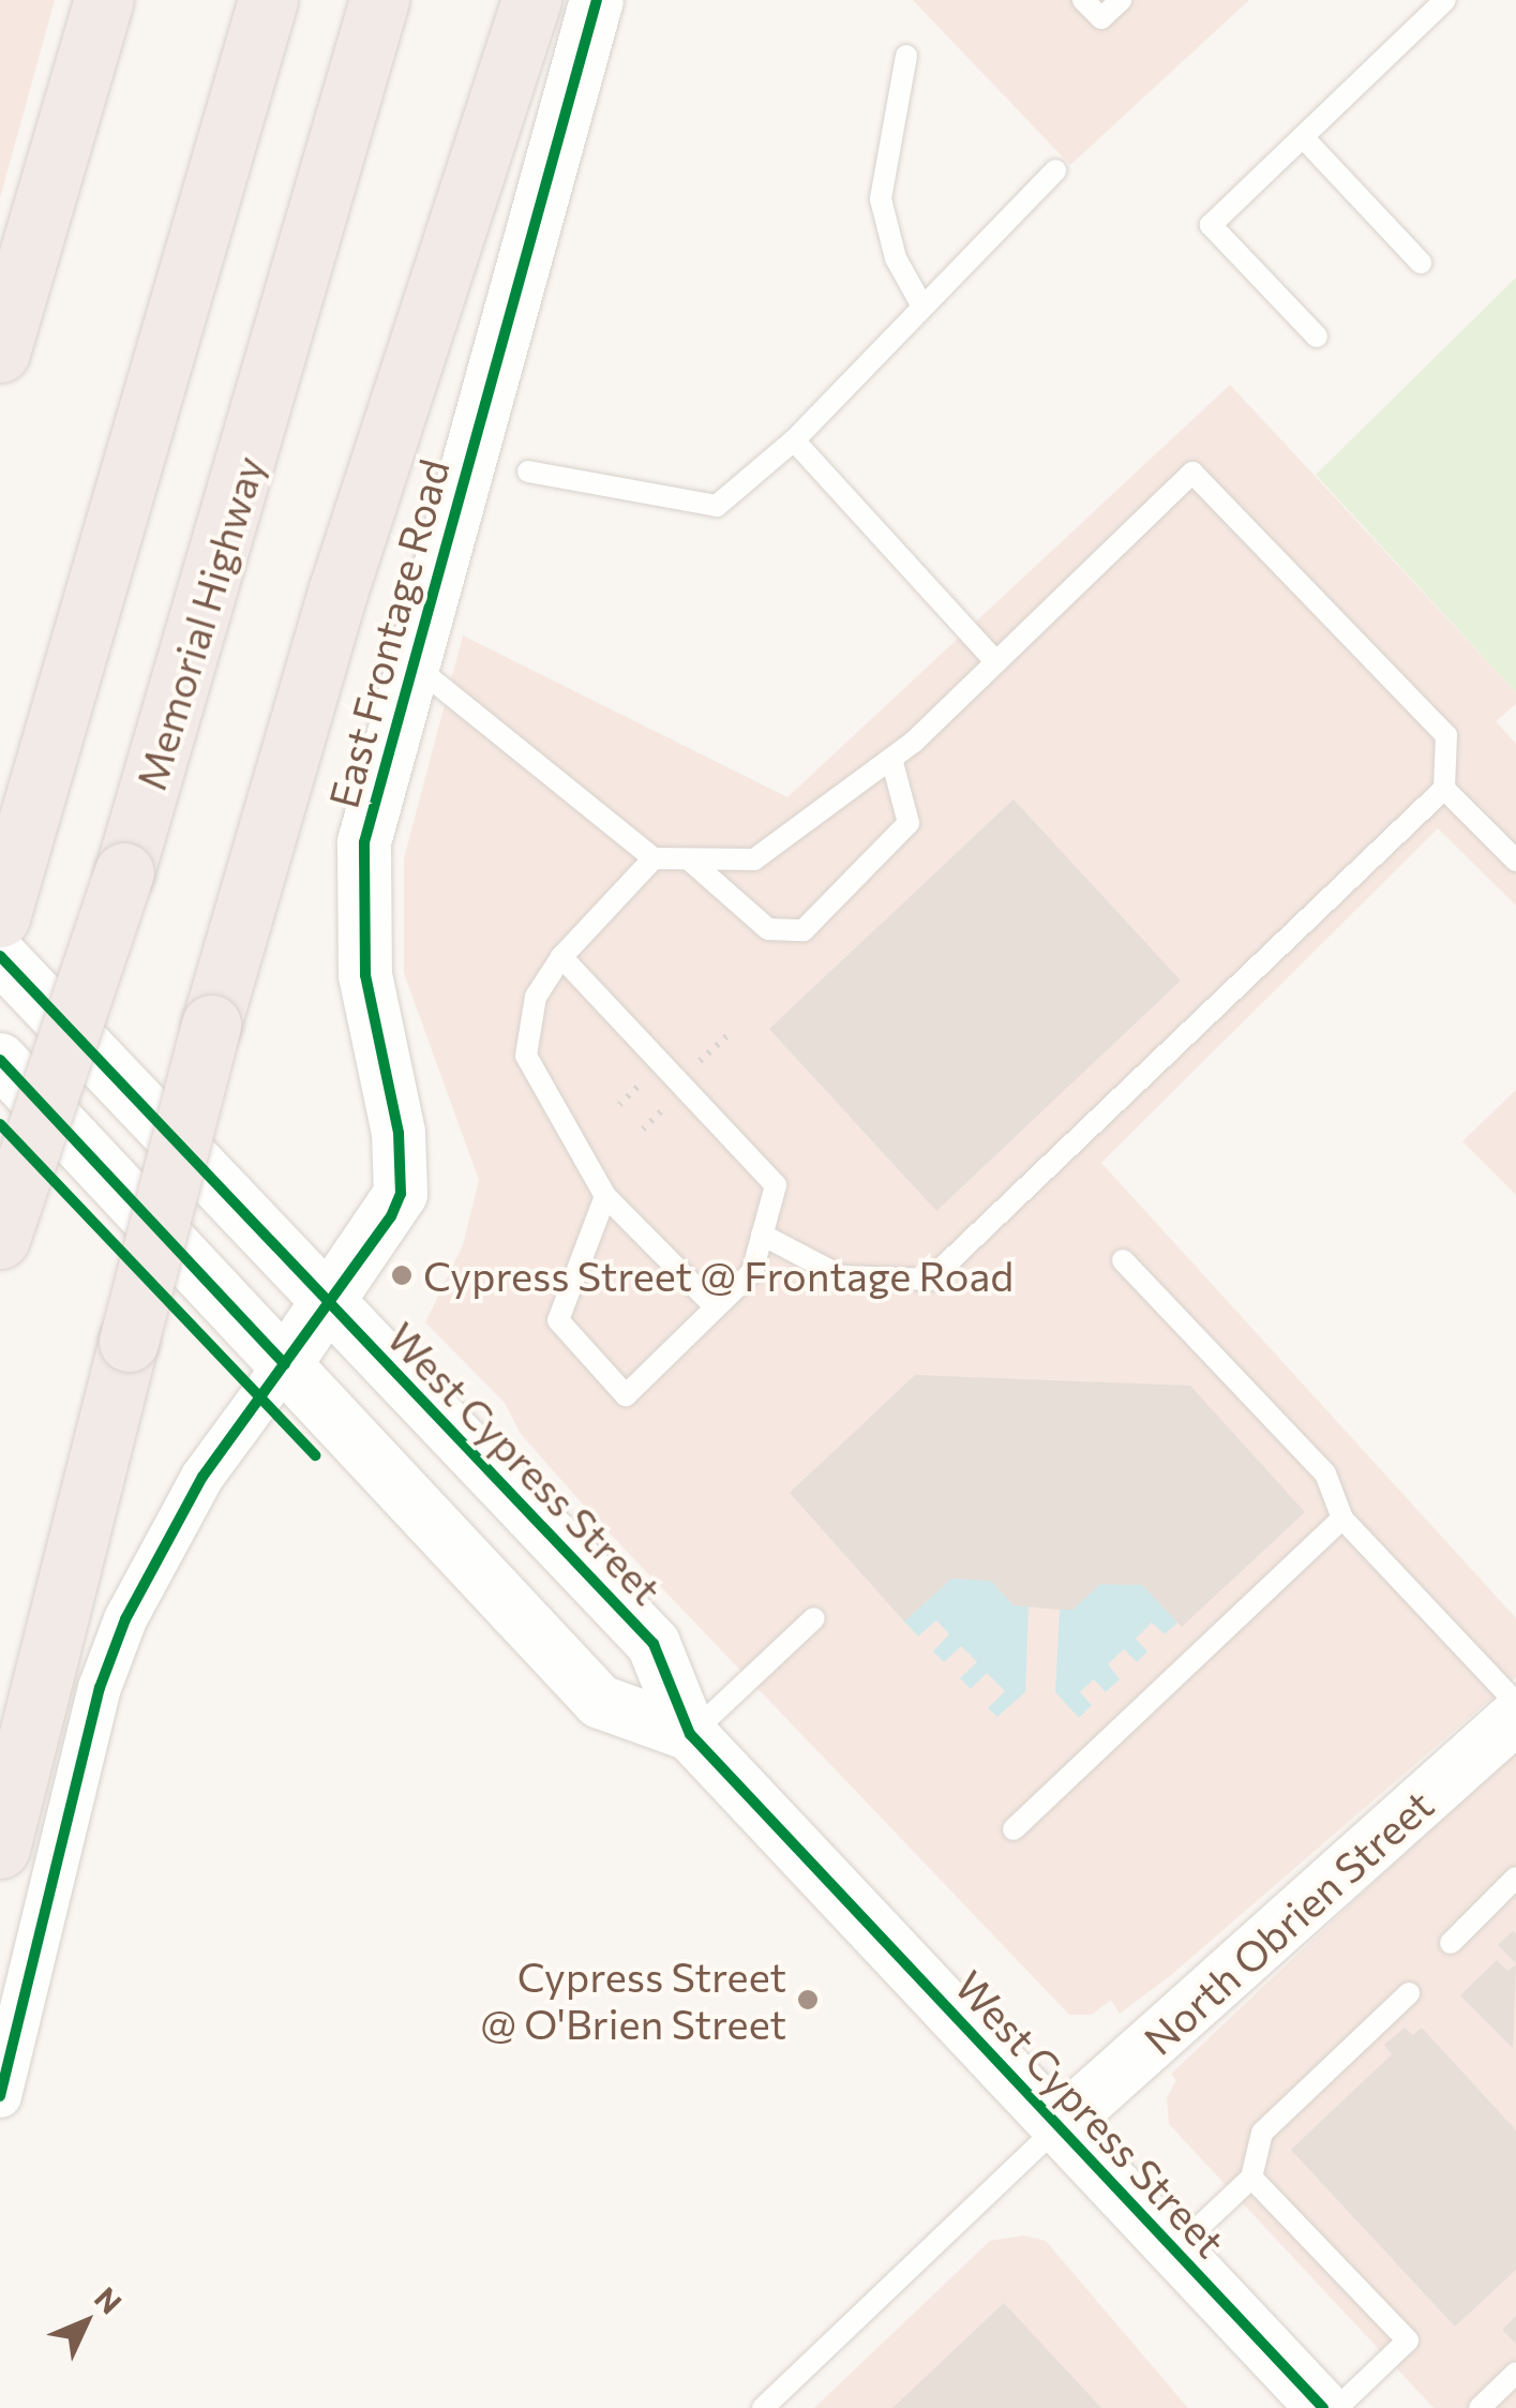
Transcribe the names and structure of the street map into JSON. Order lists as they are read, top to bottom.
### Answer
{
  "streets": {
    "highway": ["Memorial Highway"],
    "street": ["East Frontage Road", "West Cypress Street", "North Obrien Street"]
  },
  "crossings": [
    ["East Frontage Road", "West Cypress Street"],
    ["West Cypress Street", "North Obrien Street"]
  ],
  "places": ["Cypress Street @ Frontage Road", "Cypress Street @ O'Brien Street"],
  "north": "top right"
}
